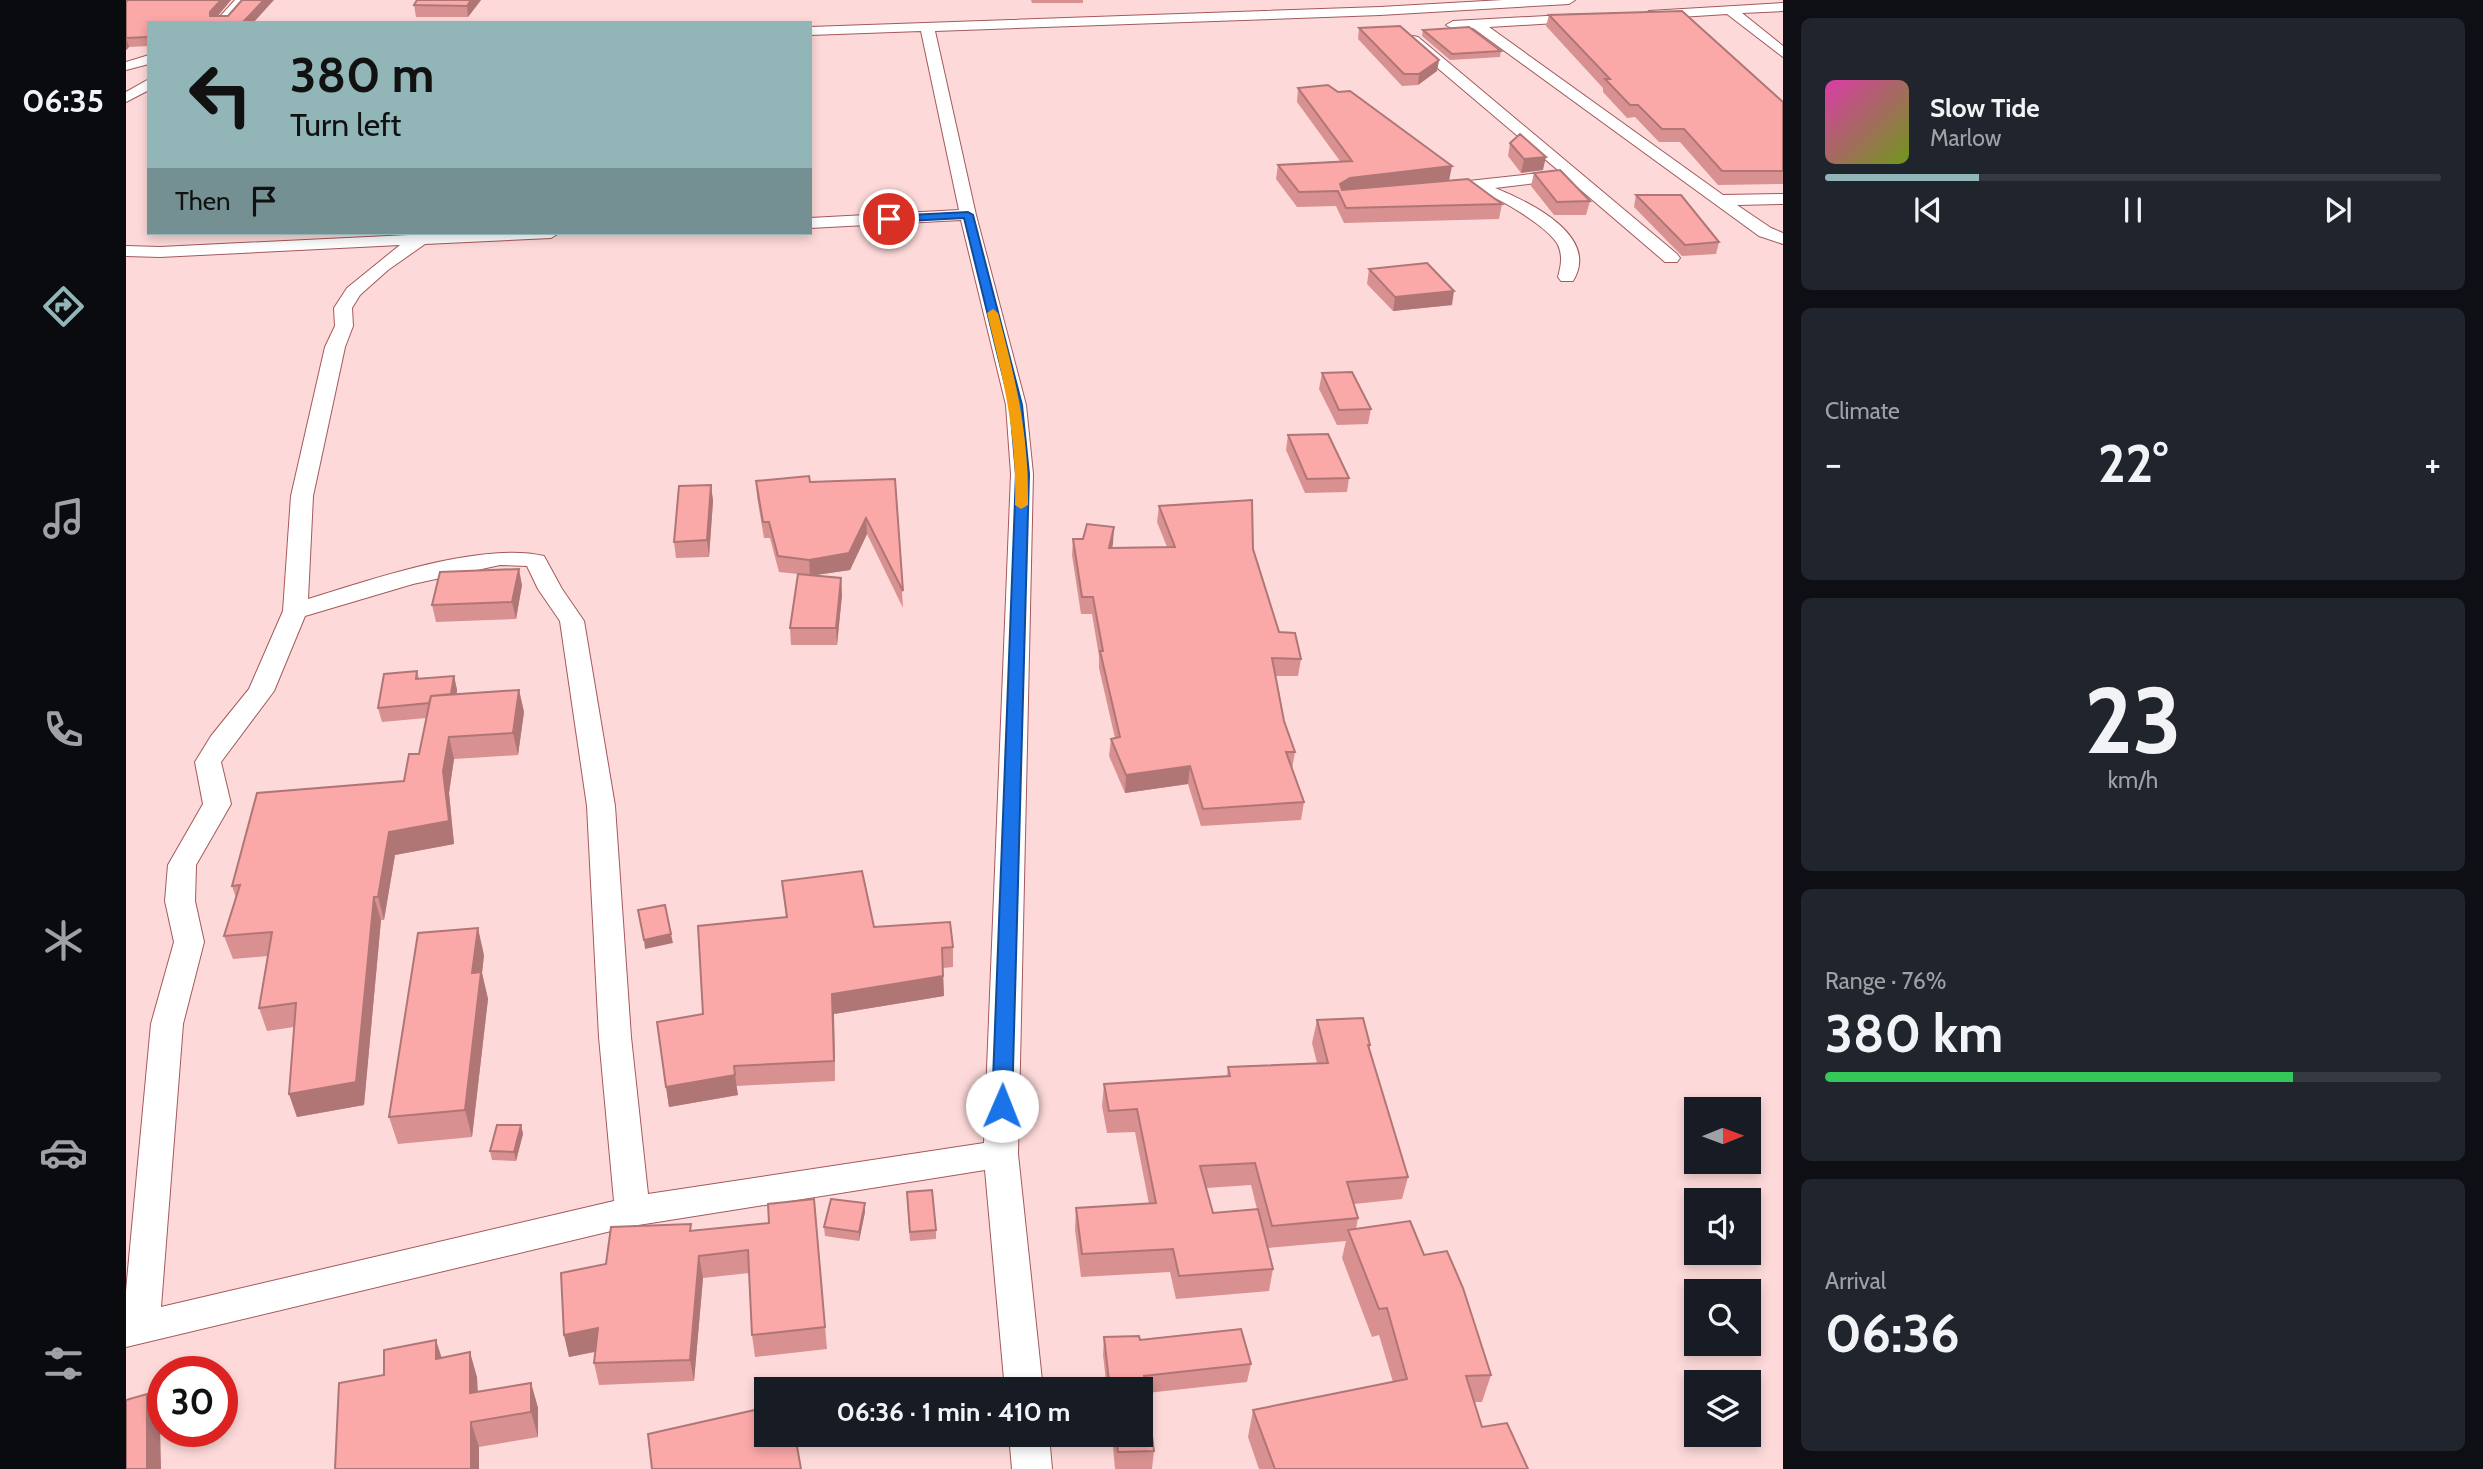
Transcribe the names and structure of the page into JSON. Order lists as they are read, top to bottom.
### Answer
{
  "north": "right",
  "page": {
    "tabs": "06:35",
    "turn": ["380 m", "Turn left"],
    "song": ["Slow Tide", "Marlow"],
    "then": "Then",
    "tile": [
      "Climate",
      ["23", "km/h"],
      ["Range · 76%", "380 km"],
      ["Arrival", "06:36"]
    ],
    "heat": ["−", "22°", "+"],
    "limit": "30",
    "trip": "06:36 · 1 min · 410 m"
  }
}
